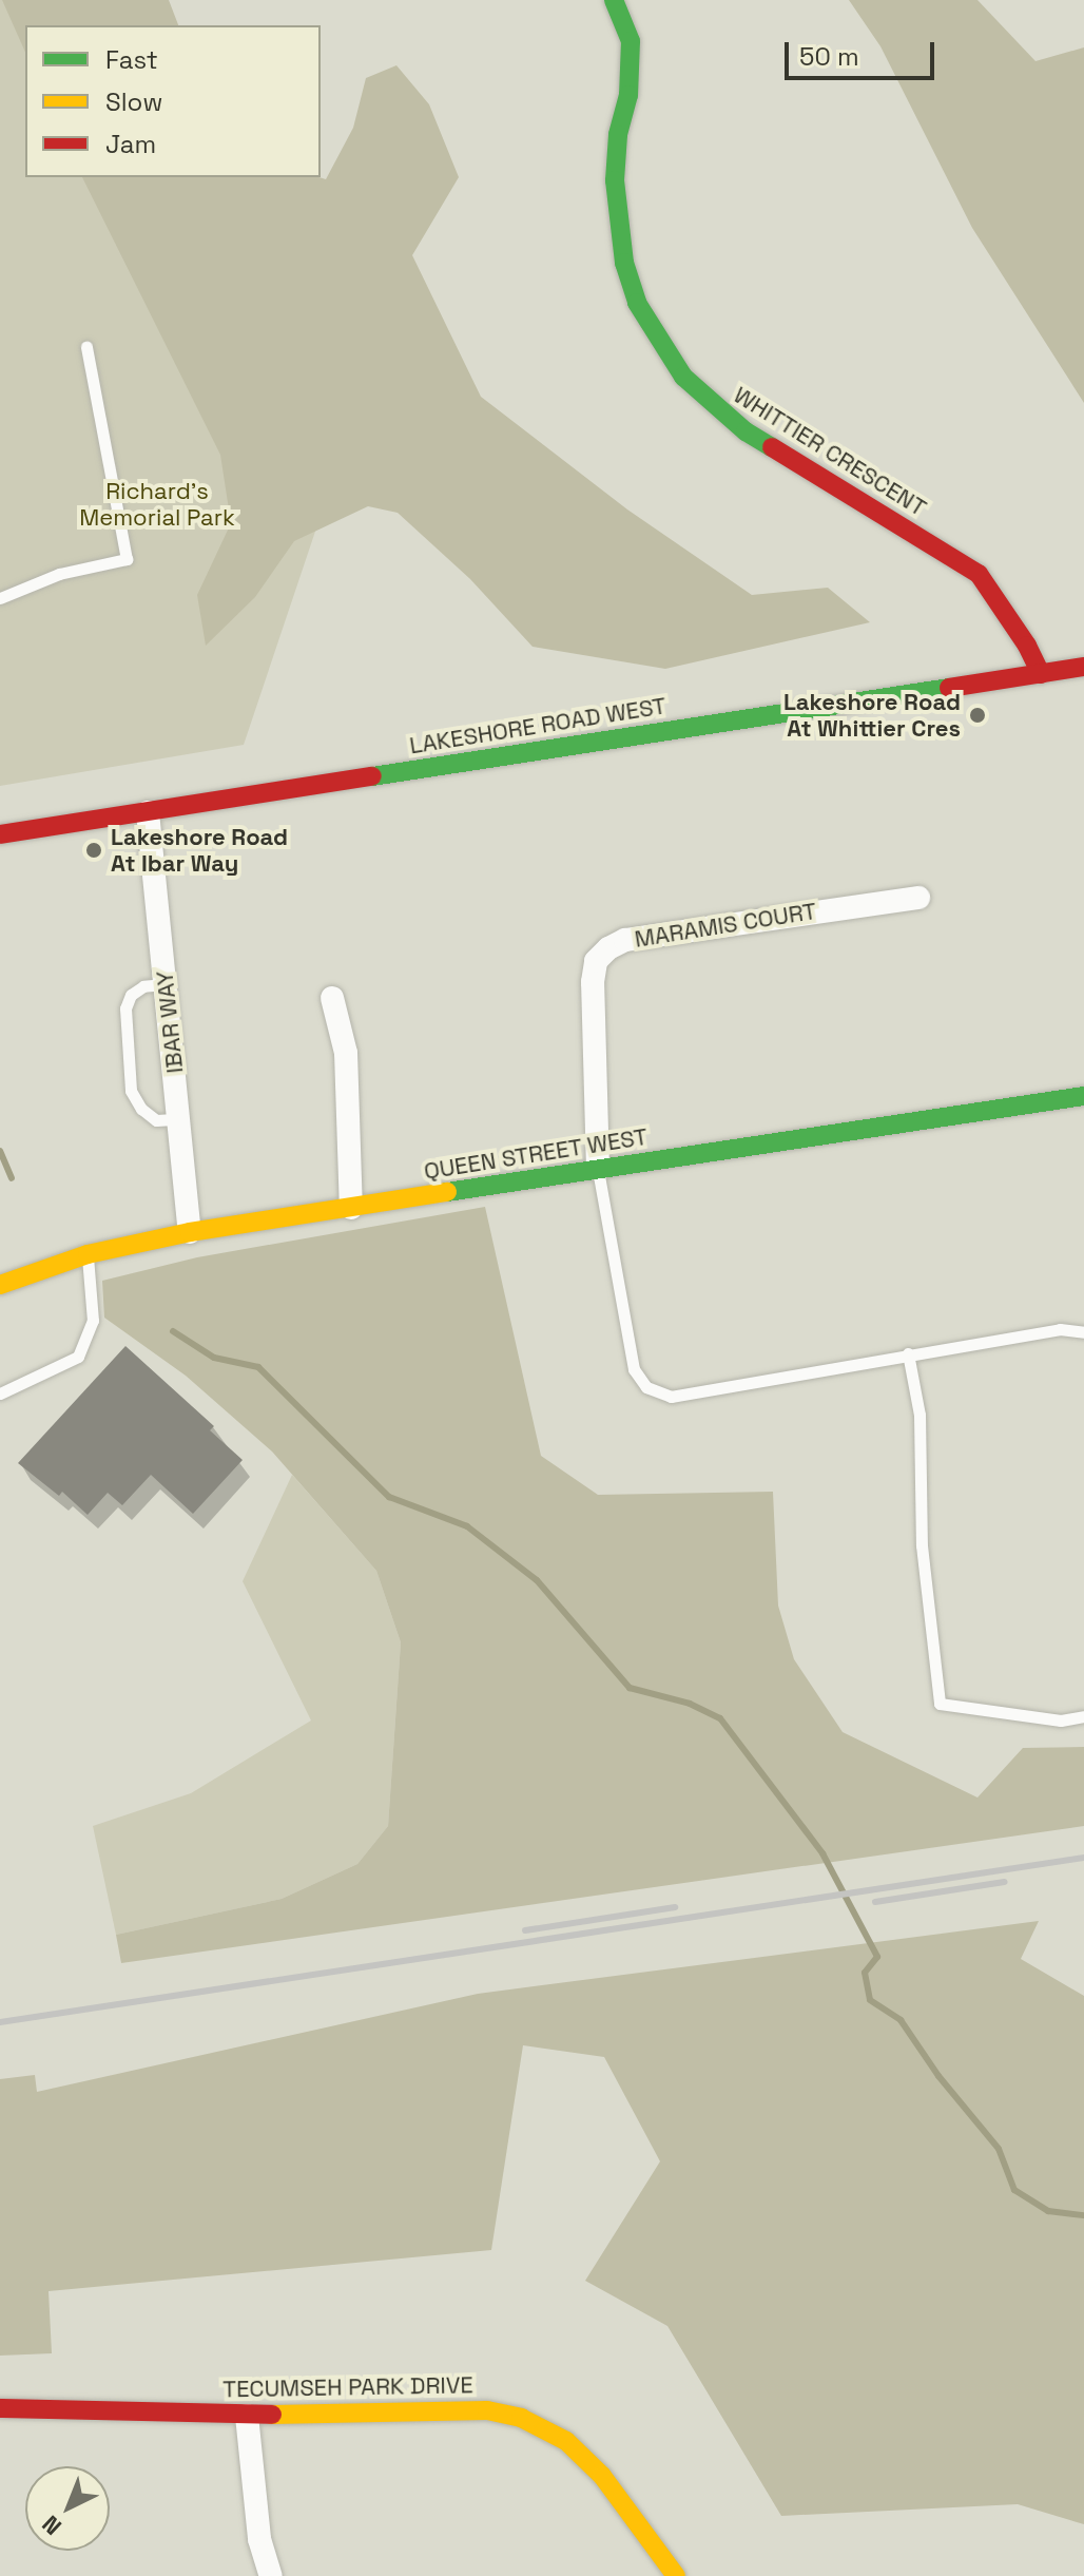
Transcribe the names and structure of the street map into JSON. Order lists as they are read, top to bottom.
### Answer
{
  "streets": {
    "street": [
      "WHITTIER CRESCENT",
      "LAKESHORE ROAD WEST",
      "MARAMIS COURT",
      "IBAR WAY",
      "QUEEN STREET WEST",
      "TECUMSEH PARK DRIVE"
    ]
  },
  "crossings": [
    ["WHITTIER CRESCENT", "LAKESHORE ROAD WEST"],
    ["LAKESHORE ROAD WEST", "IBAR WAY"],
    ["MARAMIS COURT", "QUEEN STREET WEST"],
    ["IBAR WAY", "QUEEN STREET WEST"]
  ],
  "parks": ["Richard's Memorial Park"],
  "places": ["Lakeshore Road At Whittier Cres", "Lakeshore Road At Ibar Way"],
  "legend": ["Fast", "Slow", "Jam"],
  "scale_bar": "50 m",
  "north": "bottom left"
}
